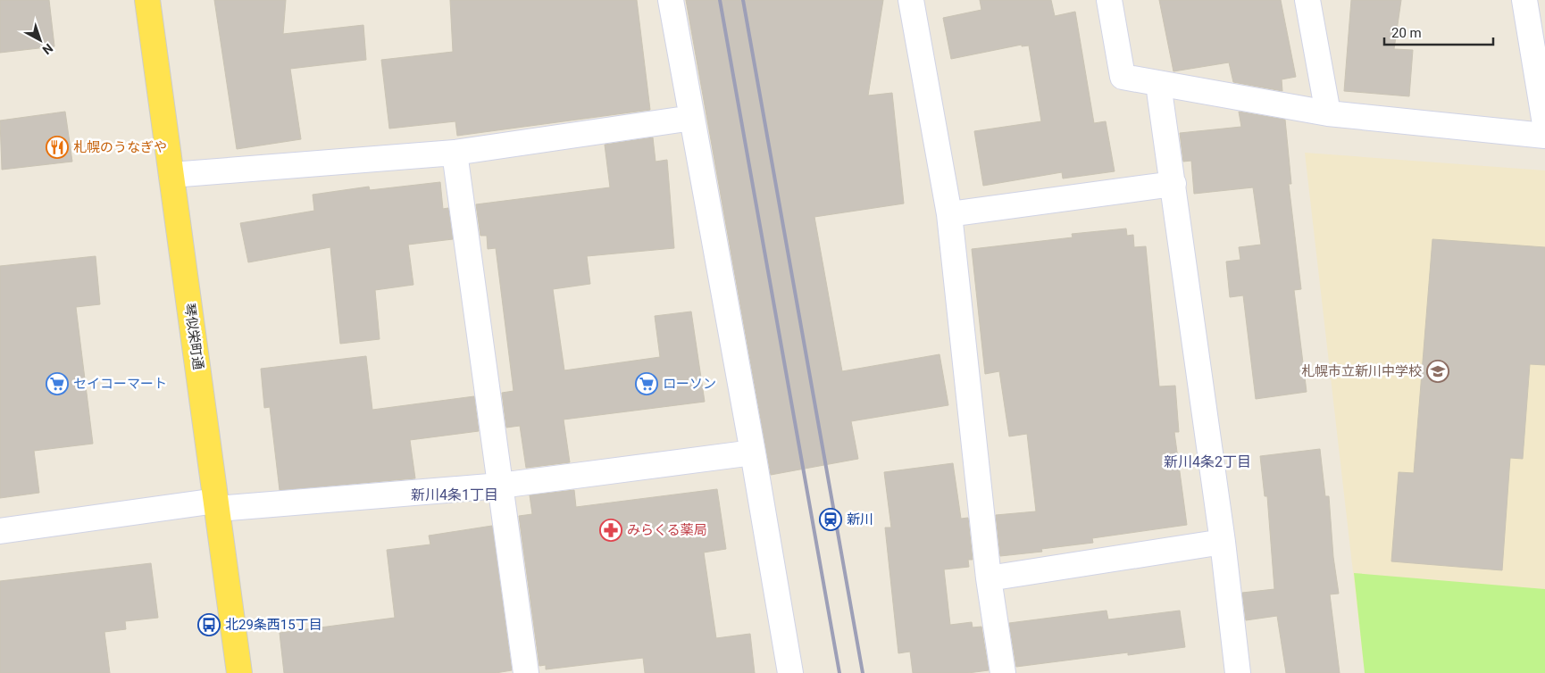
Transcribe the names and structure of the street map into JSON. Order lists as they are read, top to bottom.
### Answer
{
  "streets": {
    "main road": ["琴似栄町通"]
  },
  "districts": ["新川4条2丁目", "新川4条1丁目"],
  "places": {
    "restaurant": ["札幌のうなぎや"],
    "school or university": ["札幌市立新川中学校"],
    "supermarket": ["セイコーマート", "ローソン"],
    "station": ["新川"],
    "pharmacy": ["みらくる薬局"],
    "bus stop": ["北29条西15丁目"]
  },
  "scale_bar": "20 m",
  "north": "bottom right"
}
